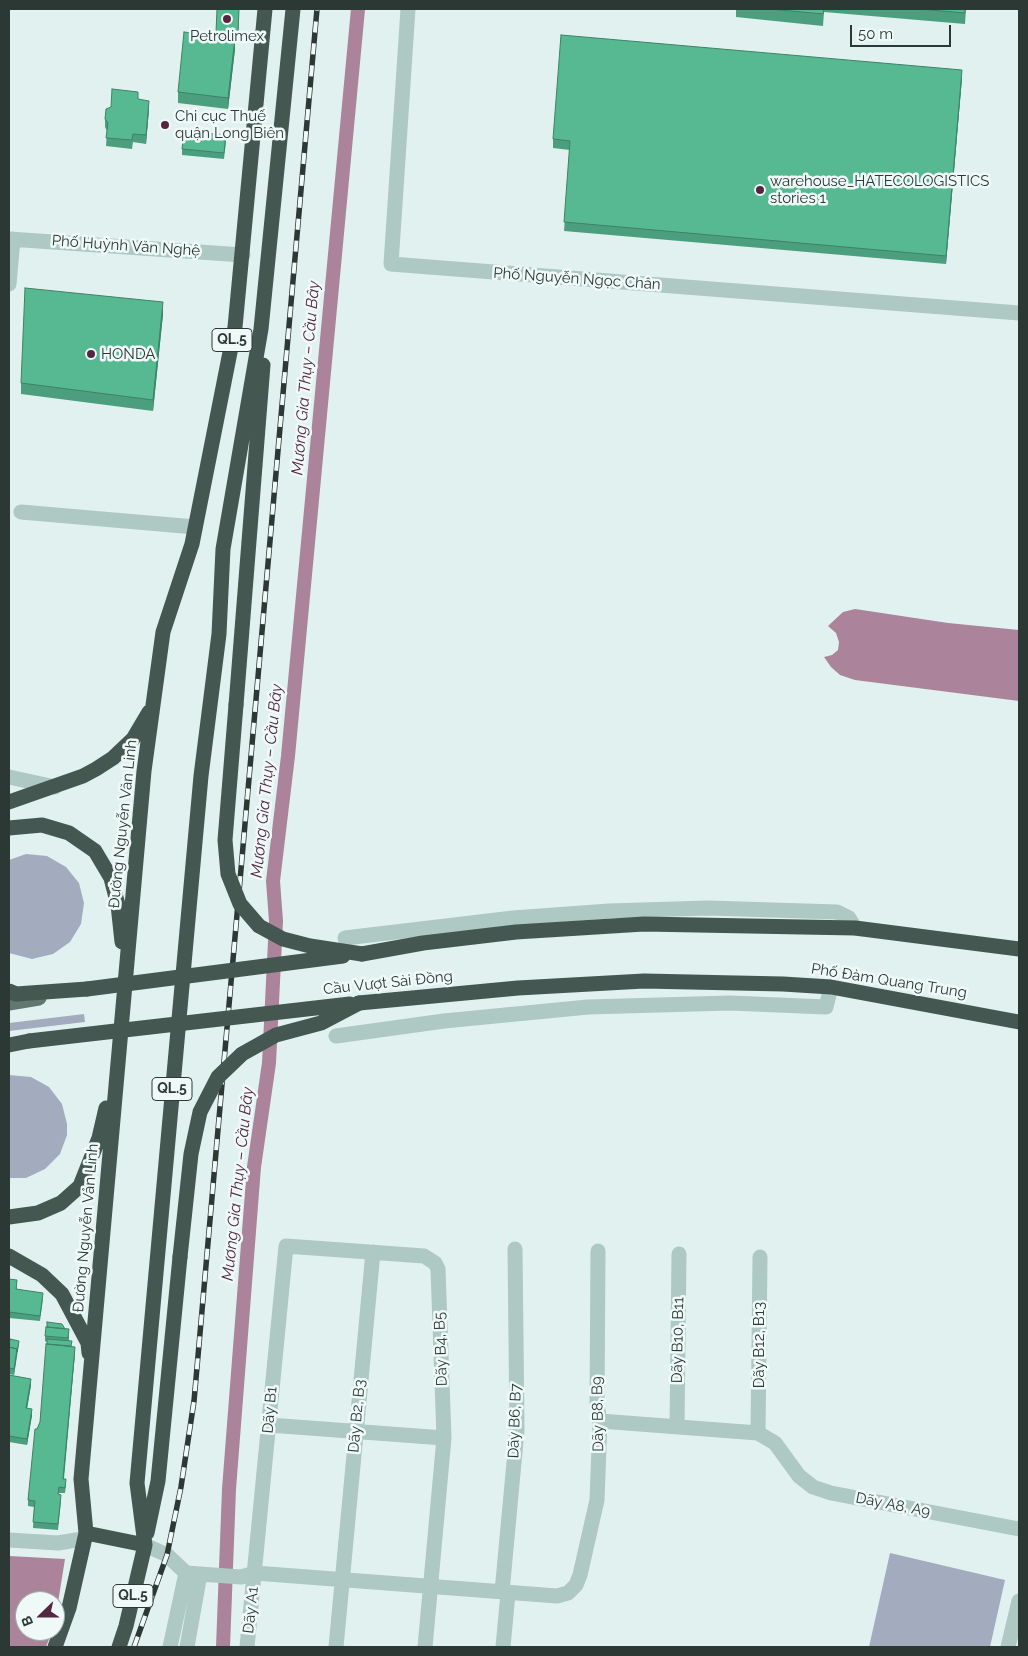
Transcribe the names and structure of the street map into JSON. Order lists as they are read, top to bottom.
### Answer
{
  "streets": {
    "highway": [
      "QL.5",
      "Đường Nguyễn Văn Linh",
      "Phố Đàm Quang Trung",
      "Cầu Vượt Sài Đồng"
    ],
    "street": [
      "Phố Huỳnh Văn Nghệ",
      "Phố Nguyễn Ngọc Chân",
      "Dãy B10, B11",
      "Dãy B12, B13",
      "Dãy B4, B5",
      "Dãy B1",
      "Dãy B8, B9",
      "Dãy B2, B3",
      "Dãy B6, B7",
      "Dãy A8, A9",
      "Dãy A1"
    ]
  },
  "crossings": [
    ["Phố Huỳnh Văn Nghệ", "Đường Nguyễn Văn Linh"],
    ["Phố Đàm Quang Trung", "Cầu Vượt Sài Đồng"],
    ["Dãy B12, B13", "Dãy A8, A9"],
    ["Dãy B4, B5", "Dãy B1"],
    ["Dãy B4, B5", "Dãy B2, B3"],
    ["Dãy B1", "Dãy A1"],
    ["Dãy B8, B9", "Dãy B6, B7"]
  ],
  "water": ["Mương Gia Thụy – Cầu Bây"],
  "places": [
    "Petrolimex",
    "Chi cục Thuế quận Long Biên",
    "warehouse_HATECOLOGISTICS stories 1",
    "HONDA"
  ],
  "scale_bar": "50 m",
  "north": "left"
}
